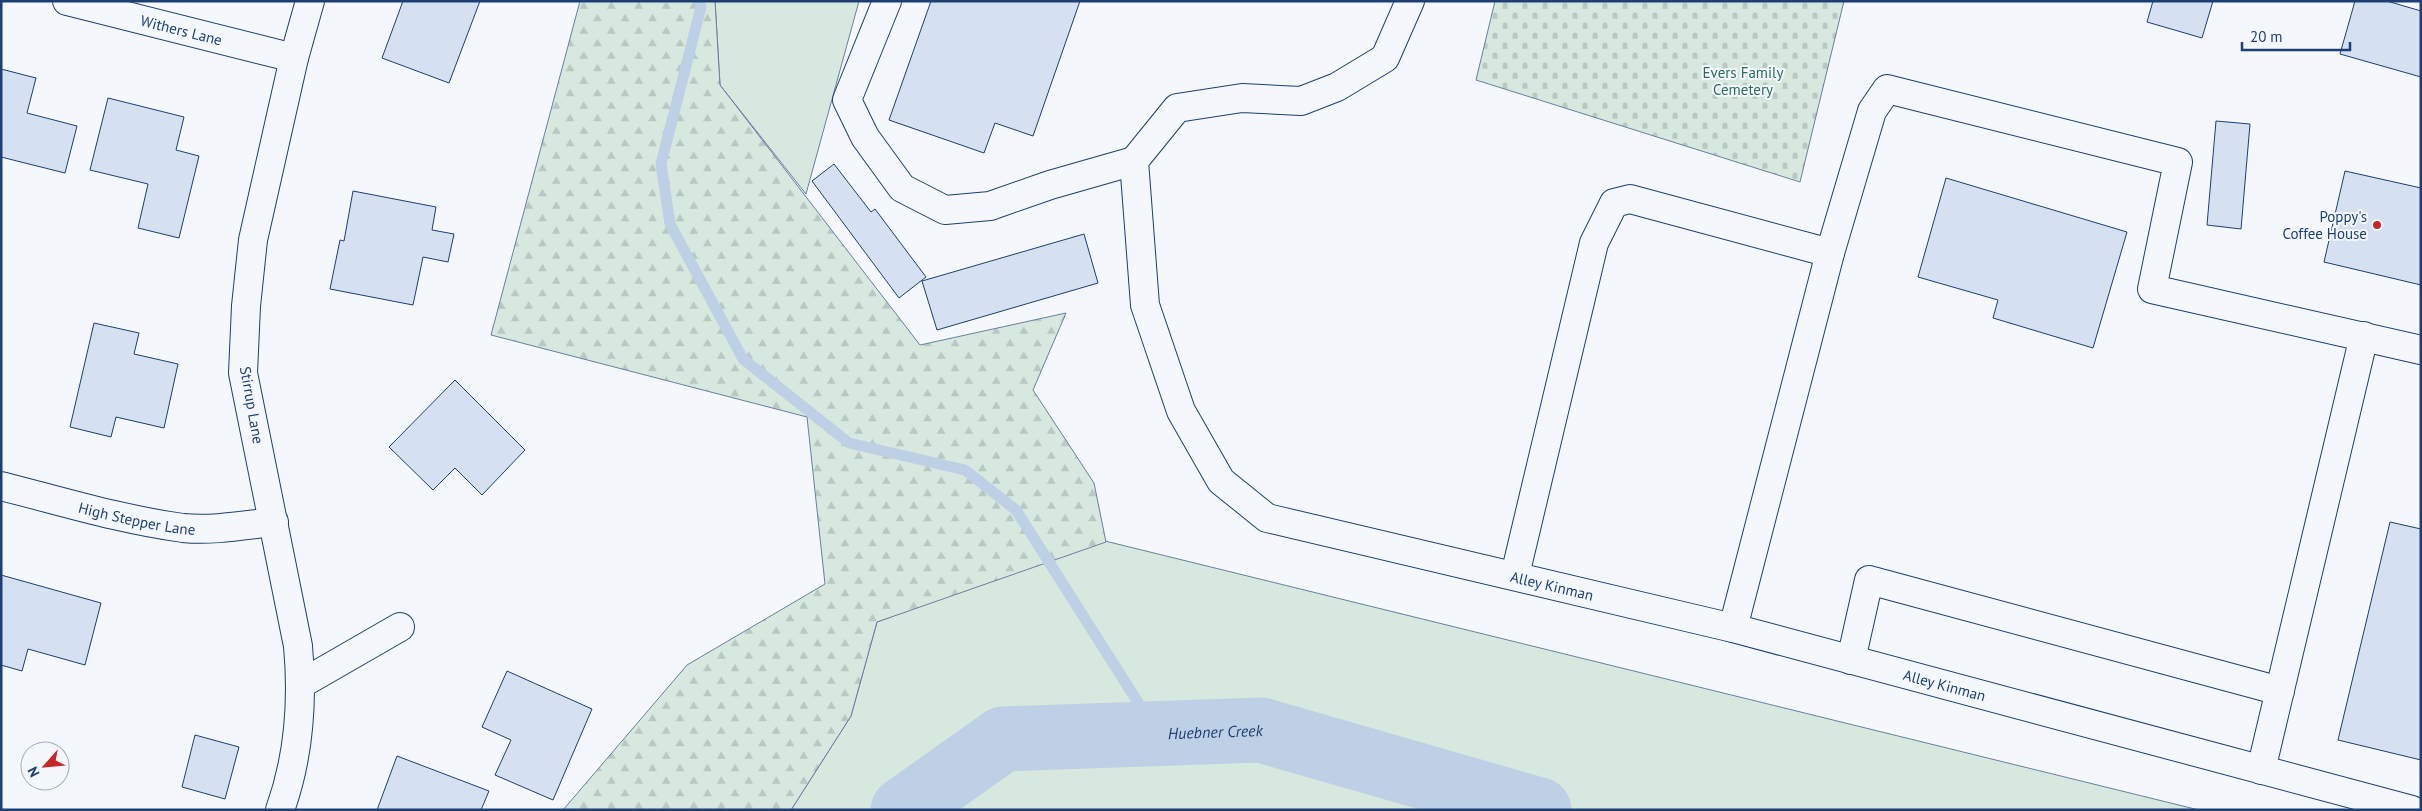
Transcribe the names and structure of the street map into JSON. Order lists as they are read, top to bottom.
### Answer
{
  "streets": {
    "street": [
      "Withers Lane",
      "Stirrup Lane",
      "High Stepper Lane",
      "Alley Kinman"
    ]
  },
  "crossings": [
    ["Withers Lane", "Stirrup Lane"],
    ["Stirrup Lane", "High Stepper Lane"]
  ],
  "water": ["Huebner Creek"],
  "parks": ["Evers Family Cemetery"],
  "places": ["Poppy's Coffee House"],
  "scale_bar": "20 m",
  "north": "bottom left"
}
